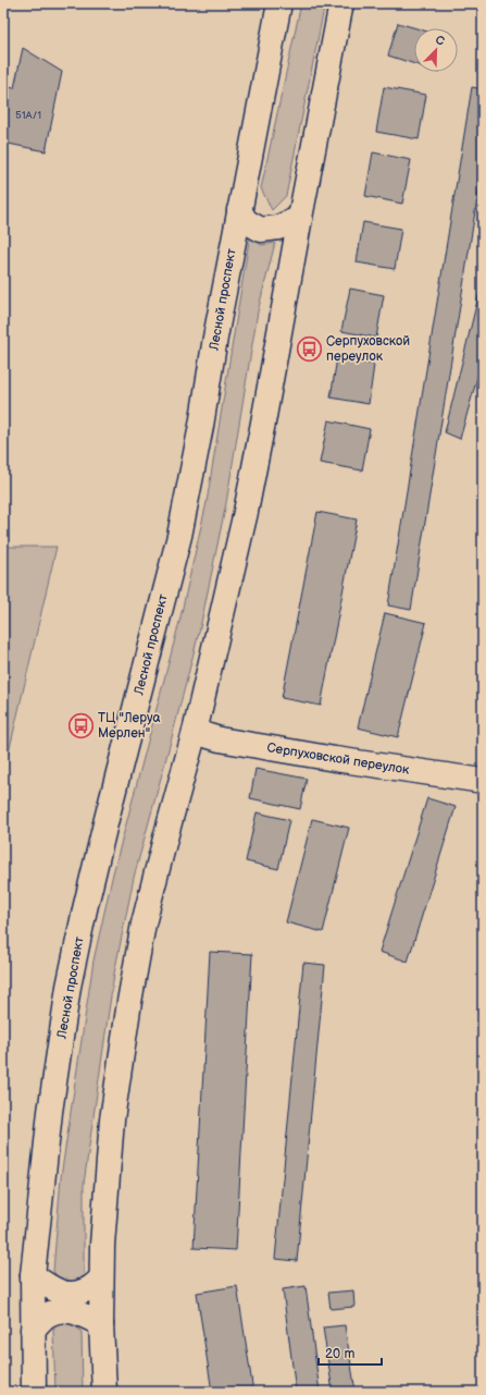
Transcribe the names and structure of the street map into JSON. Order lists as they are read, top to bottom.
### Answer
{
  "streets": {
    "main road": ["Лесной проспект", "Серпуховской переулок"]
  },
  "places": {
    "bus stop": ["Серпуховской переулок", "ТЦ \"Леруа Мерлен\""]
  },
  "house_numbers": ["51А/1"],
  "scale_bar": "20 m",
  "north": "top right"
}
